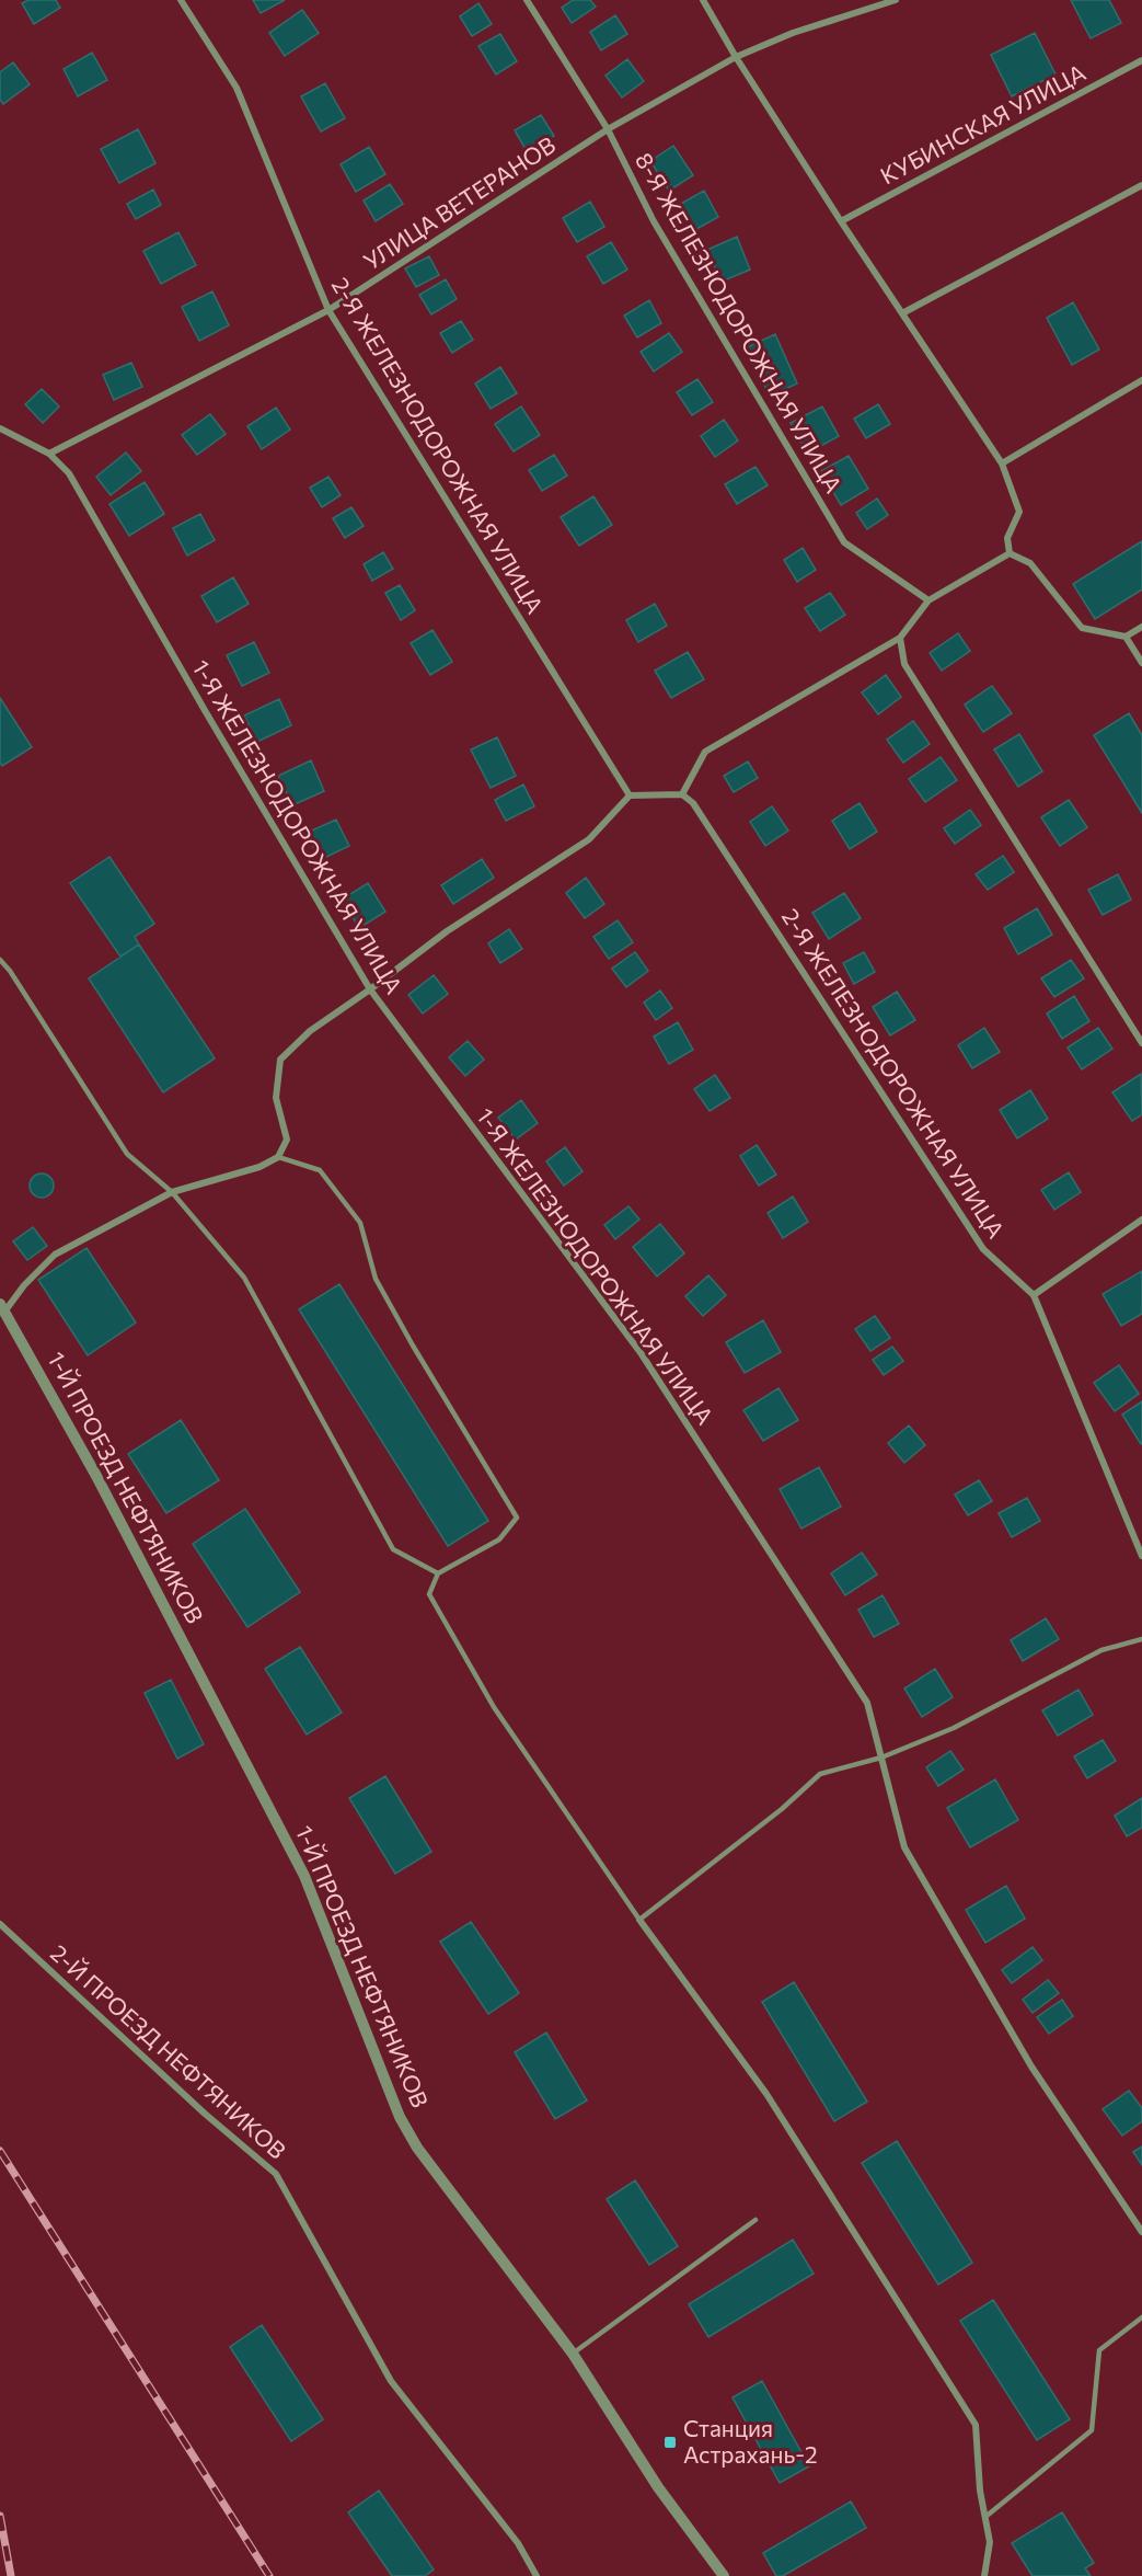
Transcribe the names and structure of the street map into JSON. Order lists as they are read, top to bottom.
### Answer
{
  "streets": {
    "street": [
      "КУБИНСКАЯ УЛИЦА",
      "УЛИЦА ВЕТЕРАНОВ",
      "8-Я ЖЕЛЕЗНОДОРОЖНАЯ УЛИЦА",
      "2-Я ЖЕЛЕЗНОДОРОЖНАЯ УЛИЦА",
      "1-Я ЖЕЛЕЗНОДОРОЖНАЯ УЛИЦА",
      "1-Й ПРОЕЗД НЕФТЯНИКОВ",
      "2-Й ПРОЕЗД НЕФТЯНИКОВ"
    ]
  },
  "crossings": [
    ["УЛИЦА ВЕТЕРАНОВ", "8-Я ЖЕЛЕЗНОДОРОЖНАЯ УЛИЦА"],
    ["УЛИЦА ВЕТЕРАНОВ", "2-Я ЖЕЛЕЗНОДОРОЖНАЯ УЛИЦА"],
    ["УЛИЦА ВЕТЕРАНОВ", "1-Я ЖЕЛЕЗНОДОРОЖНАЯ УЛИЦА"]
  ],
  "places": {
    "transit": ["Станция Астрахань-2"]
  }
}
